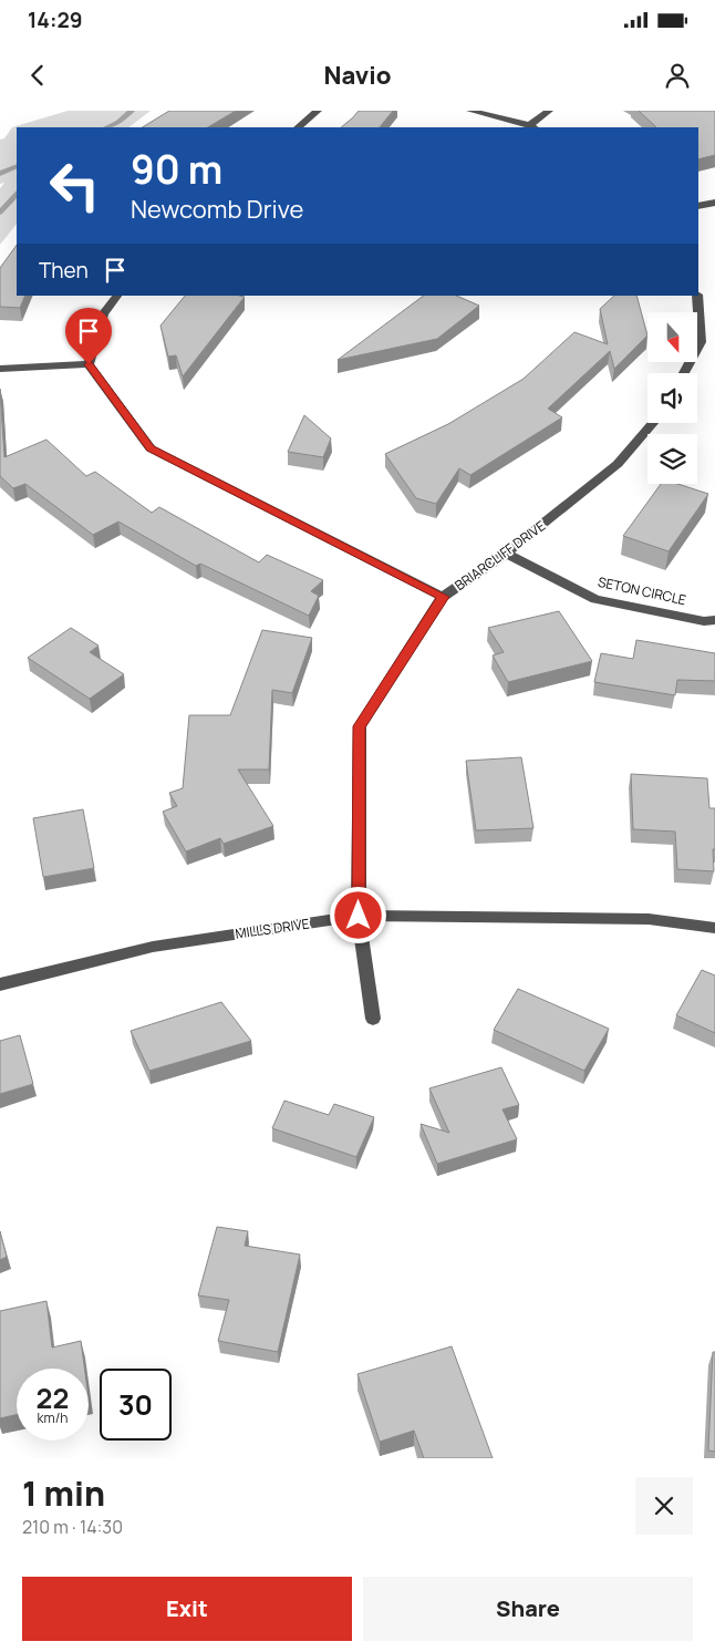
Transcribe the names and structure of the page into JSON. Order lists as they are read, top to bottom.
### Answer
{
  "streets": {
    "street": ["BRIARCLIFF DRIVE", "SETON CIRCLE", "MILLS DRIVE"]
  },
  "crossings": [
    ["BRIARCLIFF DRIVE", "SETON CIRCLE"],
    ["BRIARCLIFF DRIVE", "MILLS DRIVE"]
  ],
  "north": "bottom",
  "page": {
    "status": "14:29",
    "header": "Navio",
    "turn": ["90 m", "Newcomb Drive"],
    "then": "Then",
    "speed": "22 km/h",
    "limit": "30",
    "heading": ["1 min", "210 m · 14:30"],
    "buttons": ["Exit", "Share"]
  }
}
